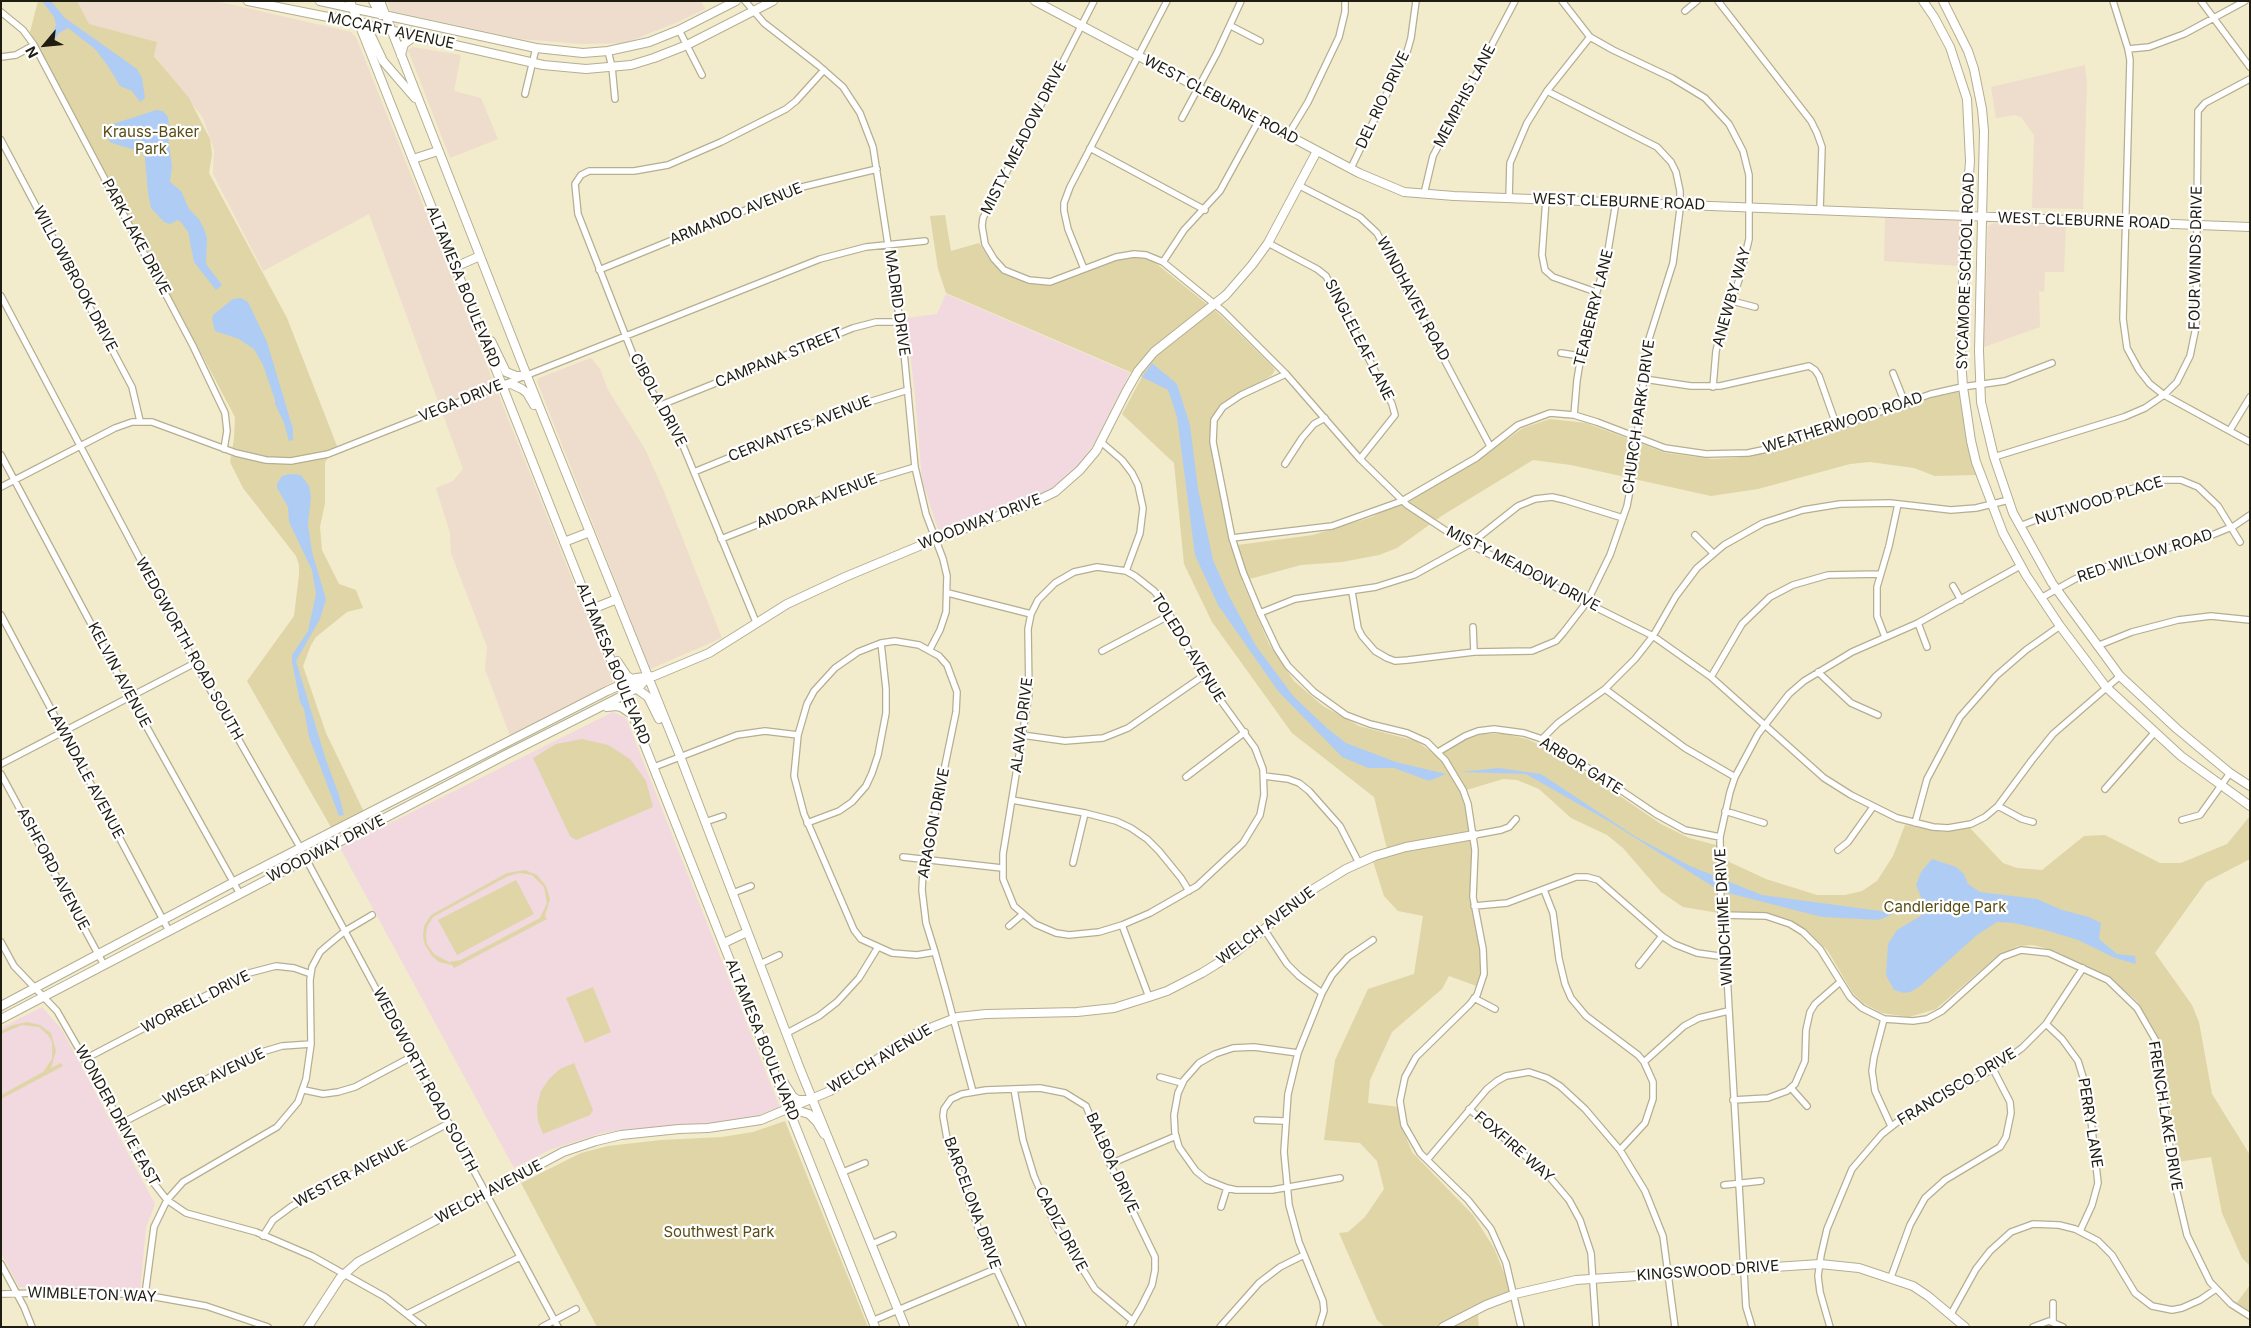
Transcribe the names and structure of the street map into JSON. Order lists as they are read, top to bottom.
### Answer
{
  "streets": {
    "main road": [
      "MCCART AVENUE",
      "WEST CLEBURNE ROAD",
      "SYCAMORE SCHOOL ROAD",
      "ALTAMESA BOULEVARD",
      "WOODWAY DRIVE",
      "WELCH AVENUE",
      "KINGSWOOD DRIVE"
    ],
    "street": [
      "MEMPHIS LANE",
      "DEL RIO DRIVE",
      "MISTY MEADOW DRIVE",
      "ARMANDO AVENUE",
      "PARK LAKE DRIVE",
      "FOUR WINDS DRIVE",
      "WILLOWBROOK DRIVE",
      "ANEWBY WAY",
      "WINDHAVEN ROAD",
      "MADRID DRIVE",
      "TEABERRY LANE",
      "SINGLELEAF LANE",
      "CAMPANA STREET",
      "CIBOLA DRIVE",
      "VEGA DRIVE",
      "CHURCH PARK DRIVE",
      "WEATHERWOOD ROAD",
      "CERVANTES AVENUE",
      "ANDORA AVENUE",
      "NUTWOOD PLACE",
      "RED WILLOW ROAD",
      "TOLEDO AVENUE",
      "WEDGWORTH ROAD SOUTH",
      "KELVIN AVENUE",
      "ALAVA DRIVE",
      "ARBOR GATE",
      "LAWNDALE AVENUE",
      "ARAGON DRIVE",
      "ASHFORD AVENUE",
      "WINDCHIME DRIVE",
      "WORRELL DRIVE",
      "WISER AVENUE",
      "FRANCISCO DRIVE",
      "WONDER DRIVE EAST",
      "FRENCH LAKE DRIVE",
      "PERRY LANE",
      "FOXFIRE WAY",
      "BALBOA DRIVE",
      "WESTER AVENUE",
      "BARCELONA DRIVE",
      "CADIZ DRIVE",
      "WIMBLETON WAY"
    ]
  },
  "crossings": [
    ["MCCART AVENUE", "ALTAMESA BOULEVARD"],
    ["MCCART AVENUE", "MADRID DRIVE"],
    ["MEMPHIS LANE", "WEST CLEBURNE ROAD"],
    ["WEST CLEBURNE ROAD", "DEL RIO DRIVE"],
    ["WEST CLEBURNE ROAD", "MISTY MEADOW DRIVE"],
    ["WEST CLEBURNE ROAD", "FOUR WINDS DRIVE"],
    ["WEST CLEBURNE ROAD", "SYCAMORE SCHOOL ROAD"],
    ["WEST CLEBURNE ROAD", "ANEWBY WAY"],
    ["WEST CLEBURNE ROAD", "TEABERRY LANE"],
    ["WEST CLEBURNE ROAD", "CHURCH PARK DRIVE"],
    ["WEST CLEBURNE ROAD", "WOODWAY DRIVE"],
    ["MISTY MEADOW DRIVE", "SYCAMORE SCHOOL ROAD"],
    ["MISTY MEADOW DRIVE", "SINGLELEAF LANE"],
    ["MISTY MEADOW DRIVE", "CHURCH PARK DRIVE"],
    ["MISTY MEADOW DRIVE", "WEATHERWOOD ROAD"],
    ["MISTY MEADOW DRIVE", "WOODWAY DRIVE"],
    ["MISTY MEADOW DRIVE", "WINDCHIME DRIVE"],
    ["ARMANDO AVENUE", "MADRID DRIVE"],
    ["ARMANDO AVENUE", "CIBOLA DRIVE"],
    ["PARK LAKE DRIVE", "VEGA DRIVE"],
    ["FOUR WINDS DRIVE", "SYCAMORE SCHOOL ROAD"],
    ["SYCAMORE SCHOOL ROAD", "WEATHERWOOD ROAD"],
    ["SYCAMORE SCHOOL ROAD", "NUTWOOD PLACE"],
    ["SYCAMORE SCHOOL ROAD", "RED WILLOW ROAD"],
    ["SYCAMORE SCHOOL ROAD", "WINDCHIME DRIVE"],
    ["WILLOWBROOK DRIVE", "VEGA DRIVE"],
    ["ALTAMESA BOULEVARD", "VEGA DRIVE"],
    ["ALTAMESA BOULEVARD", "WOODWAY DRIVE"],
    ["ALTAMESA BOULEVARD", "WELCH AVENUE"],
    ["WINDHAVEN ROAD", "WEATHERWOOD ROAD"],
    ["WINDHAVEN ROAD", "WOODWAY DRIVE"],
    ["MADRID DRIVE", "CAMPANA STREET"],
    ["MADRID DRIVE", "CIBOLA DRIVE"],
    ["MADRID DRIVE", "VEGA DRIVE"],
    ["MADRID DRIVE", "CERVANTES AVENUE"],
    ["MADRID DRIVE", "ANDORA AVENUE"],
    ["MADRID DRIVE", "WOODWAY DRIVE"],
    ["MADRID DRIVE", "ARAGON DRIVE"],
    ["TEABERRY LANE", "WEATHERWOOD ROAD"],
    ["SINGLELEAF LANE", "WOODWAY DRIVE"],
    ["CAMPANA STREET", "CIBOLA DRIVE"],
    ["CIBOLA DRIVE", "VEGA DRIVE"],
    ["CIBOLA DRIVE", "CERVANTES AVENUE"],
    ["CIBOLA DRIVE", "ANDORA AVENUE"],
    ["CIBOLA DRIVE", "WOODWAY DRIVE"],
    ["VEGA DRIVE", "WEDGWORTH ROAD SOUTH"],
    ["VEGA DRIVE", "KELVIN AVENUE"],
    ["CHURCH PARK DRIVE", "WEATHERWOOD ROAD"],
    ["NUTWOOD PLACE", "RED WILLOW ROAD"],
    ["WOODWAY DRIVE", "WEDGWORTH ROAD SOUTH"],
    ["WOODWAY DRIVE", "KELVIN AVENUE"],
    ["WOODWAY DRIVE", "LAWNDALE AVENUE"],
    ["WOODWAY DRIVE", "ASHFORD AVENUE"],
    ["WOODWAY DRIVE", "WONDER DRIVE EAST"],
    ["TOLEDO AVENUE", "ALAVA DRIVE"],
    ["WEDGWORTH ROAD SOUTH", "WELCH AVENUE"],
    ["WEDGWORTH ROAD SOUTH", "WESTER AVENUE"],
    ["ARBOR GATE", "WINDCHIME DRIVE"],
    ["ARAGON DRIVE", "WELCH AVENUE"],
    ["ARAGON DRIVE", "BALBOA DRIVE"],
    ["ARAGON DRIVE", "BARCELONA DRIVE"],
    ["WINDCHIME DRIVE", "FRENCH LAKE DRIVE"],
    ["WINDCHIME DRIVE", "KINGSWOOD DRIVE"],
    ["WELCH AVENUE", "WONDER DRIVE EAST"],
    ["WORRELL DRIVE", "WONDER DRIVE EAST"],
    ["WISER AVENUE", "WONDER DRIVE EAST"],
    ["FRANCISCO DRIVE", "FRENCH LAKE DRIVE"],
    ["FRANCISCO DRIVE", "PERRY LANE"],
    ["FRANCISCO DRIVE", "KINGSWOOD DRIVE"],
    ["WONDER DRIVE EAST", "WESTER AVENUE"],
    ["FOXFIRE WAY", "KINGSWOOD DRIVE"],
    ["BALBOA DRIVE", "BARCELONA DRIVE"],
    ["BALBOA DRIVE", "CADIZ DRIVE"]
  ],
  "parks": ["Krauss-Baker Park", "Candleridge Park", "Southwest Park"],
  "north": "bottom left"
}
